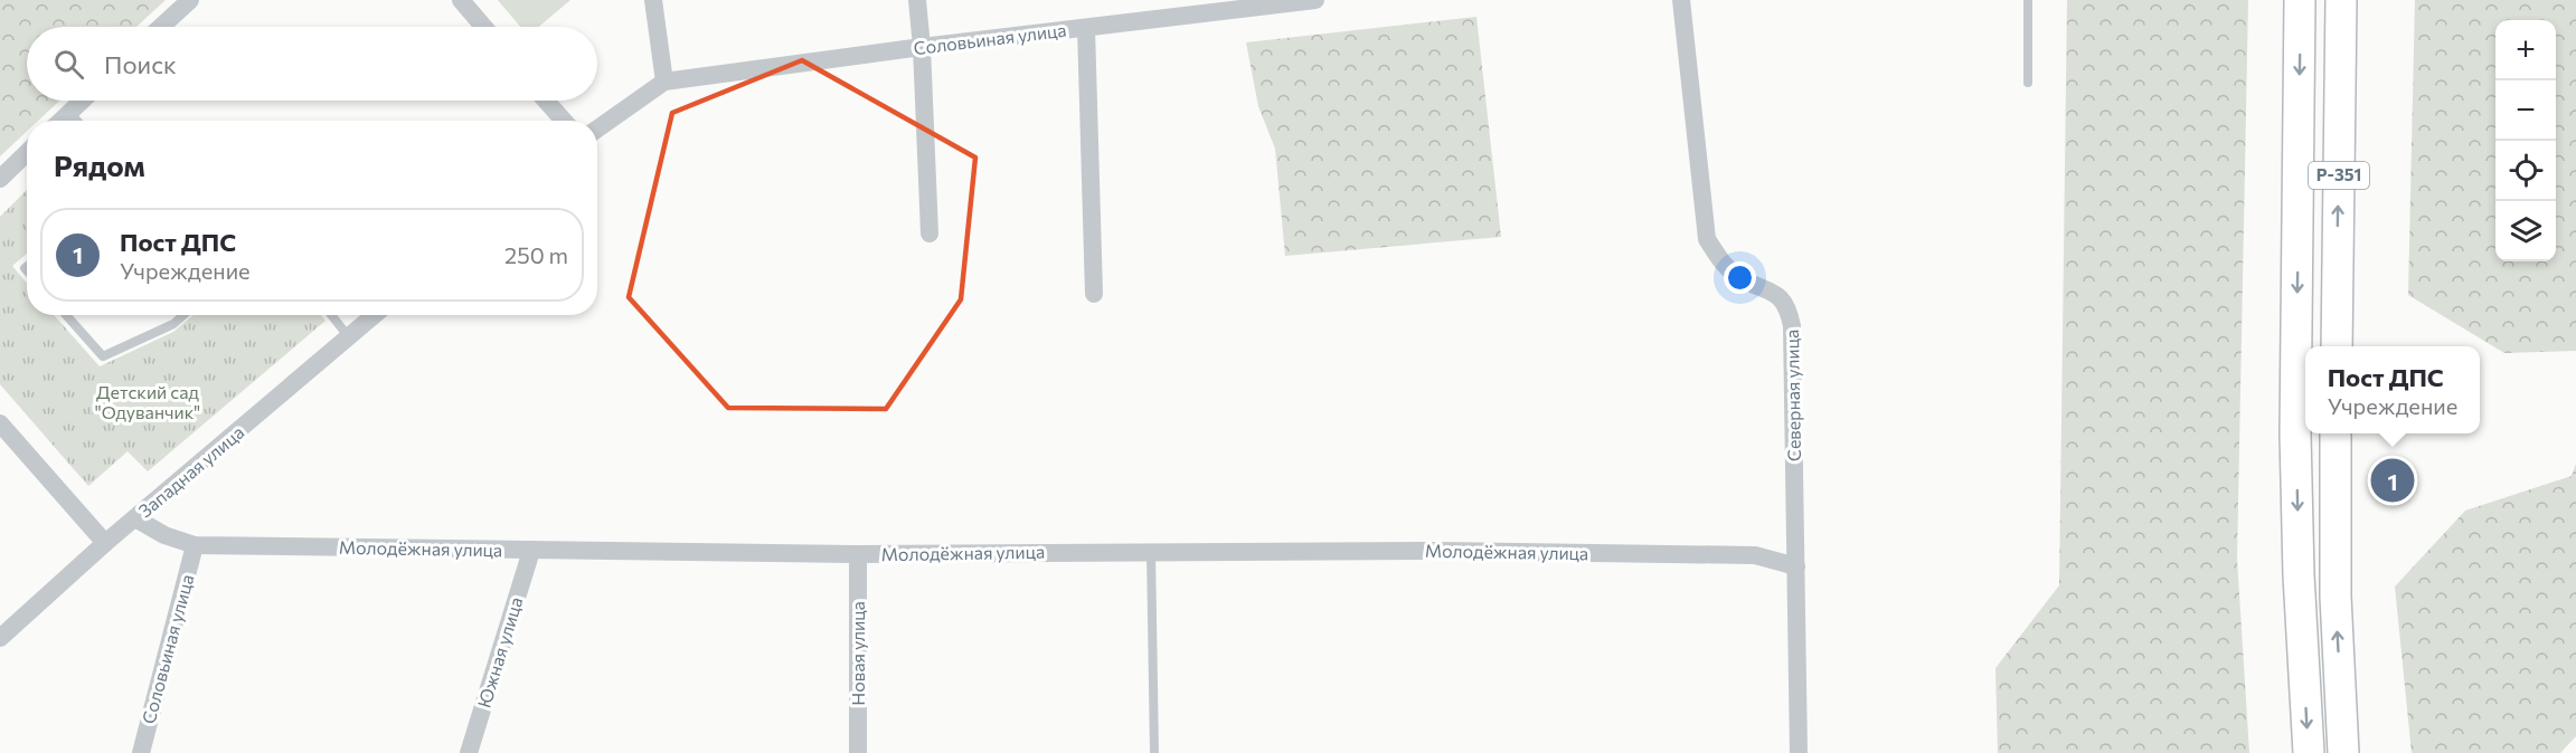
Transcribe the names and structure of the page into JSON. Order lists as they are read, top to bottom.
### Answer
{
  "streets": {
    "highway": ["Р-351"],
    "street": [
      "Соловьиная улица",
      "Северная улица",
      "Западная улица",
      "Молодёжная улица",
      "Южная улица",
      "Новая улица"
    ]
  },
  "crossings": [
    ["Соловьиная улица", "Молодёжная улица"],
    ["Северная улица", "Молодёжная улица"],
    ["Западная улица", "Молодёжная улица"],
    ["Молодёжная улица", "Южная улица"],
    ["Молодёжная улица", "Новая улица"]
  ],
  "parks": ["Детский сад \"Одуванчик\""],
  "page": {
    "map_buttons": ["+", "−"],
    "search": "Поиск",
    "heading": "Рядом",
    "list": [
      {
        "mark": "1",
        "name": "Пост ДПС",
        "note": "Учреждение",
        "value": "250 m"
      }
    ],
    "popup": ["Пост ДПС", "Учреждение"],
    "pins": "1"
  }
}
